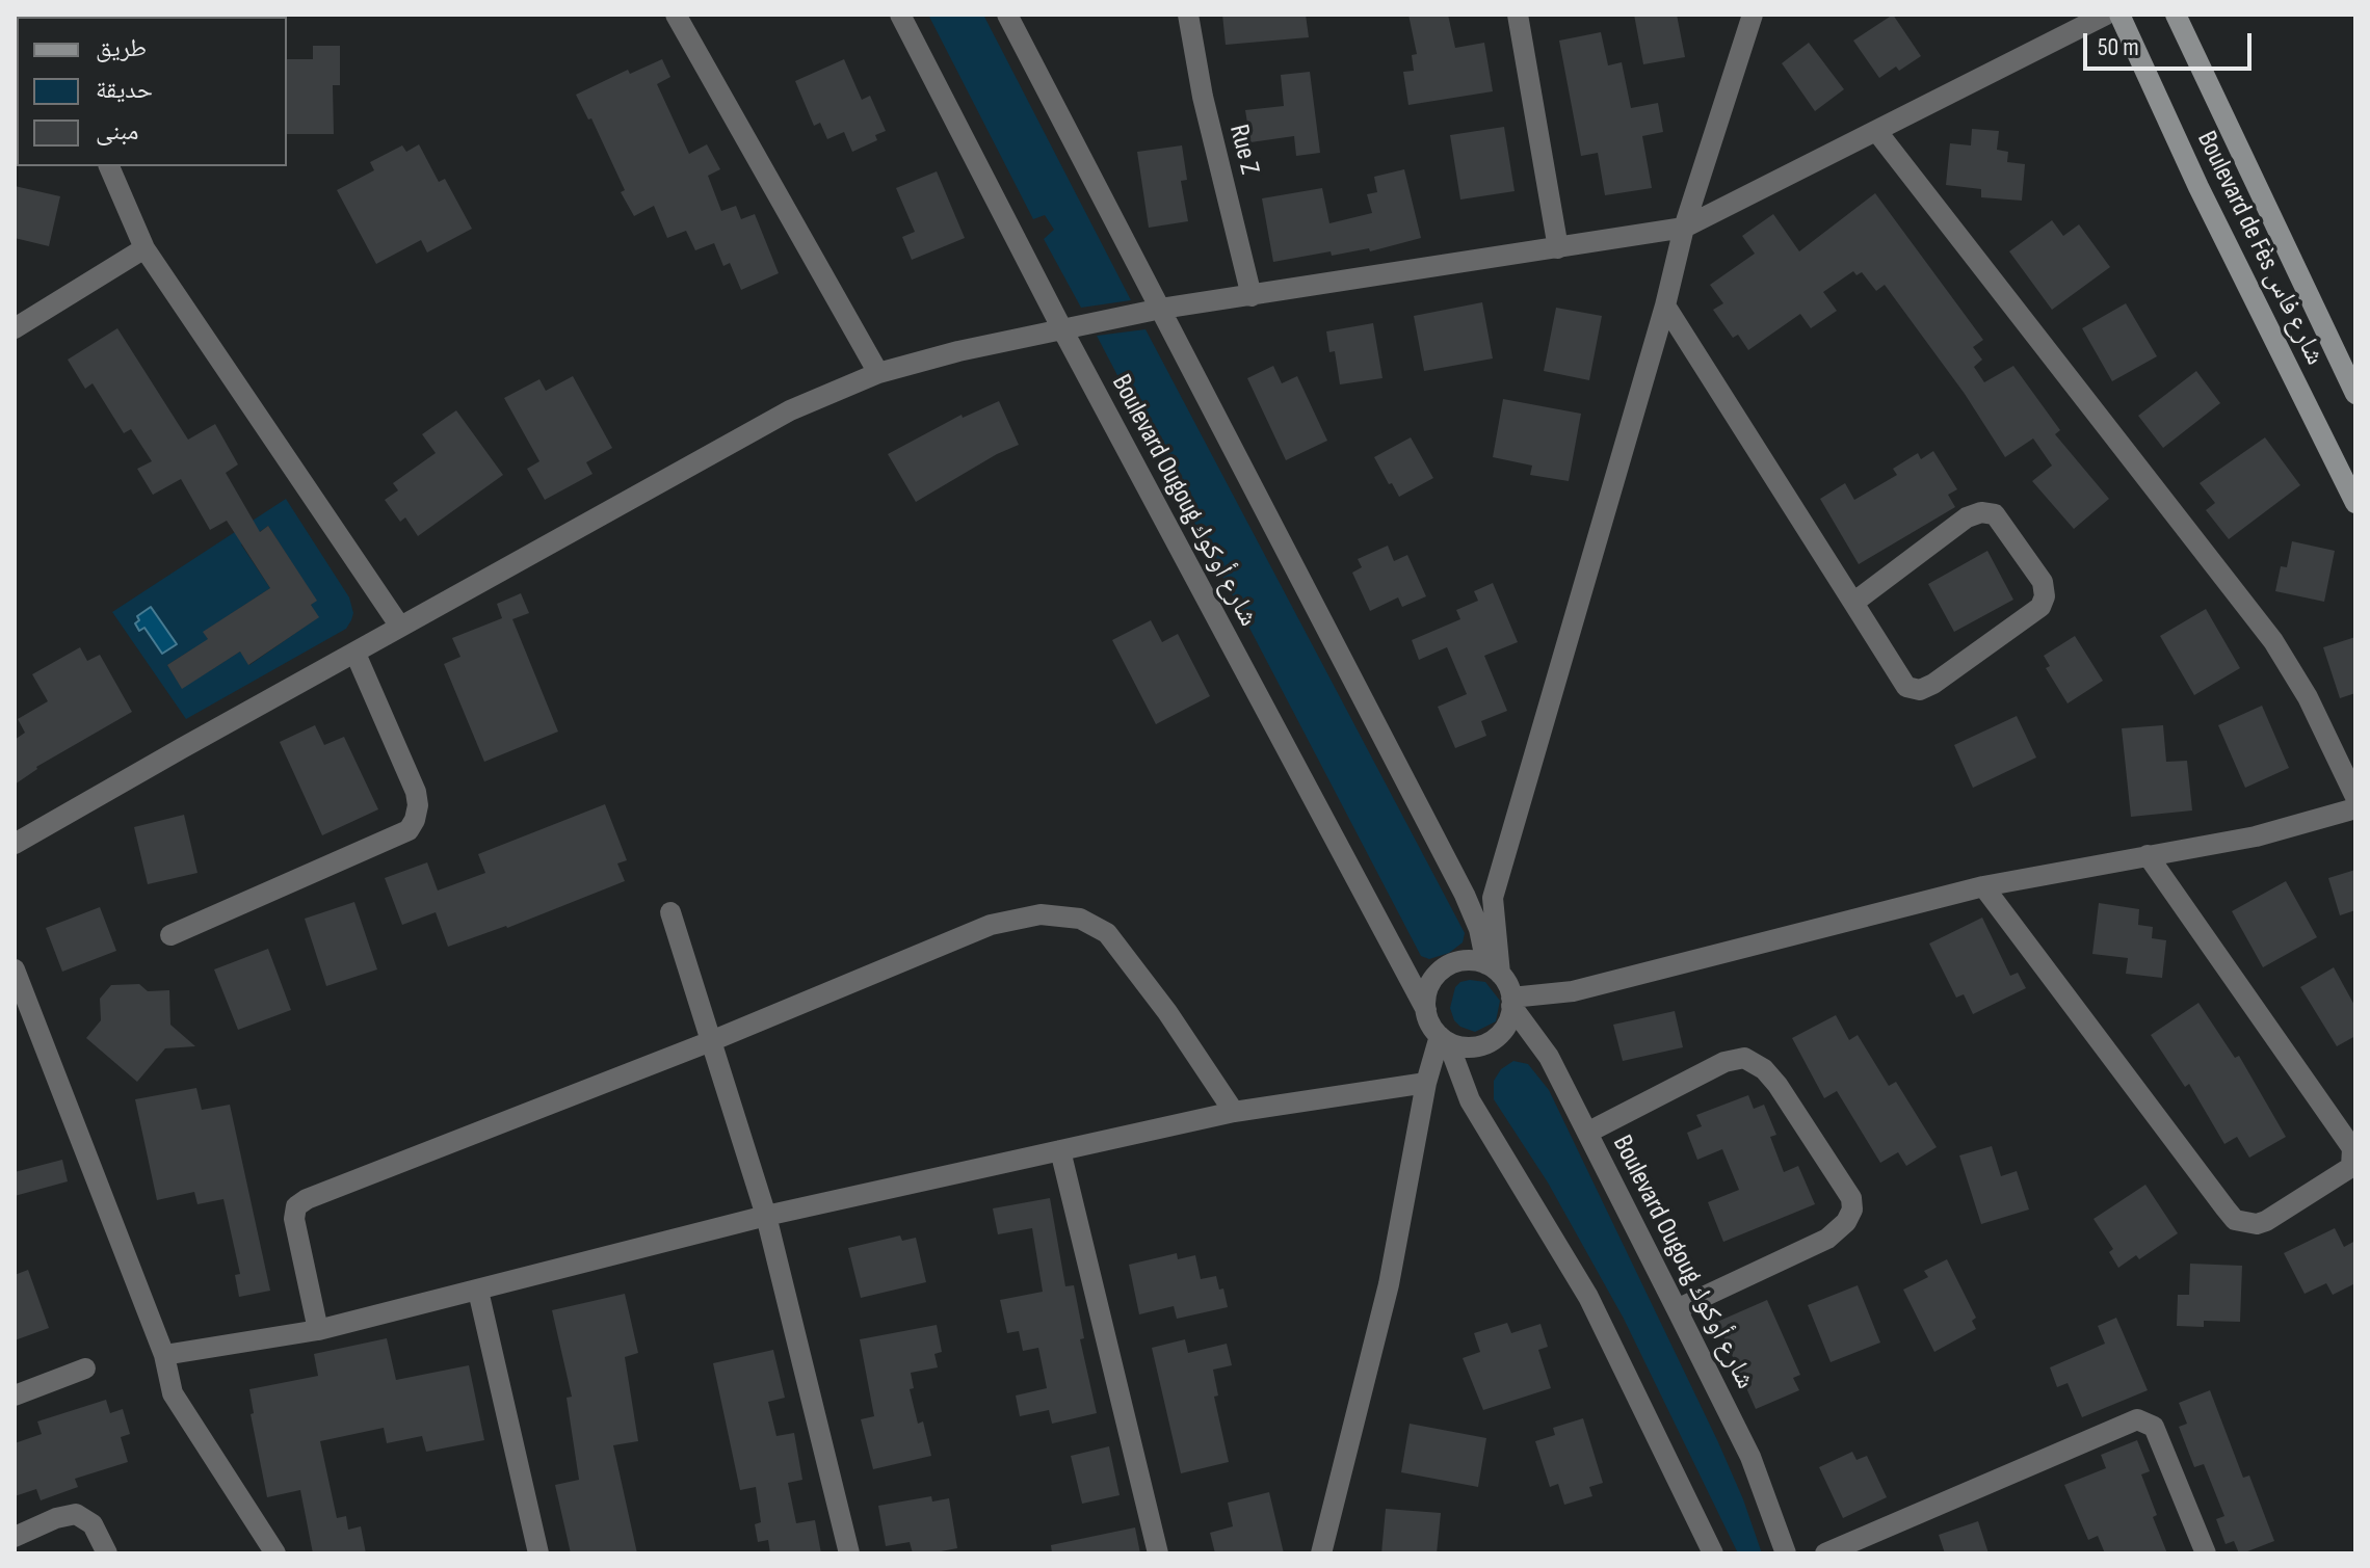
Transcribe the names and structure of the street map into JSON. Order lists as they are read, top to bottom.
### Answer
{
  "streets": {
    "main road": ["Boulevard de Fès شارع فاس"],
    "street": ["Rue Z", "Boulevard Ougoug شارع أوكوك"]
  },
  "legend": ["طريق", "حديقة", "مبنى"],
  "scale_bar": "50 m"
}
